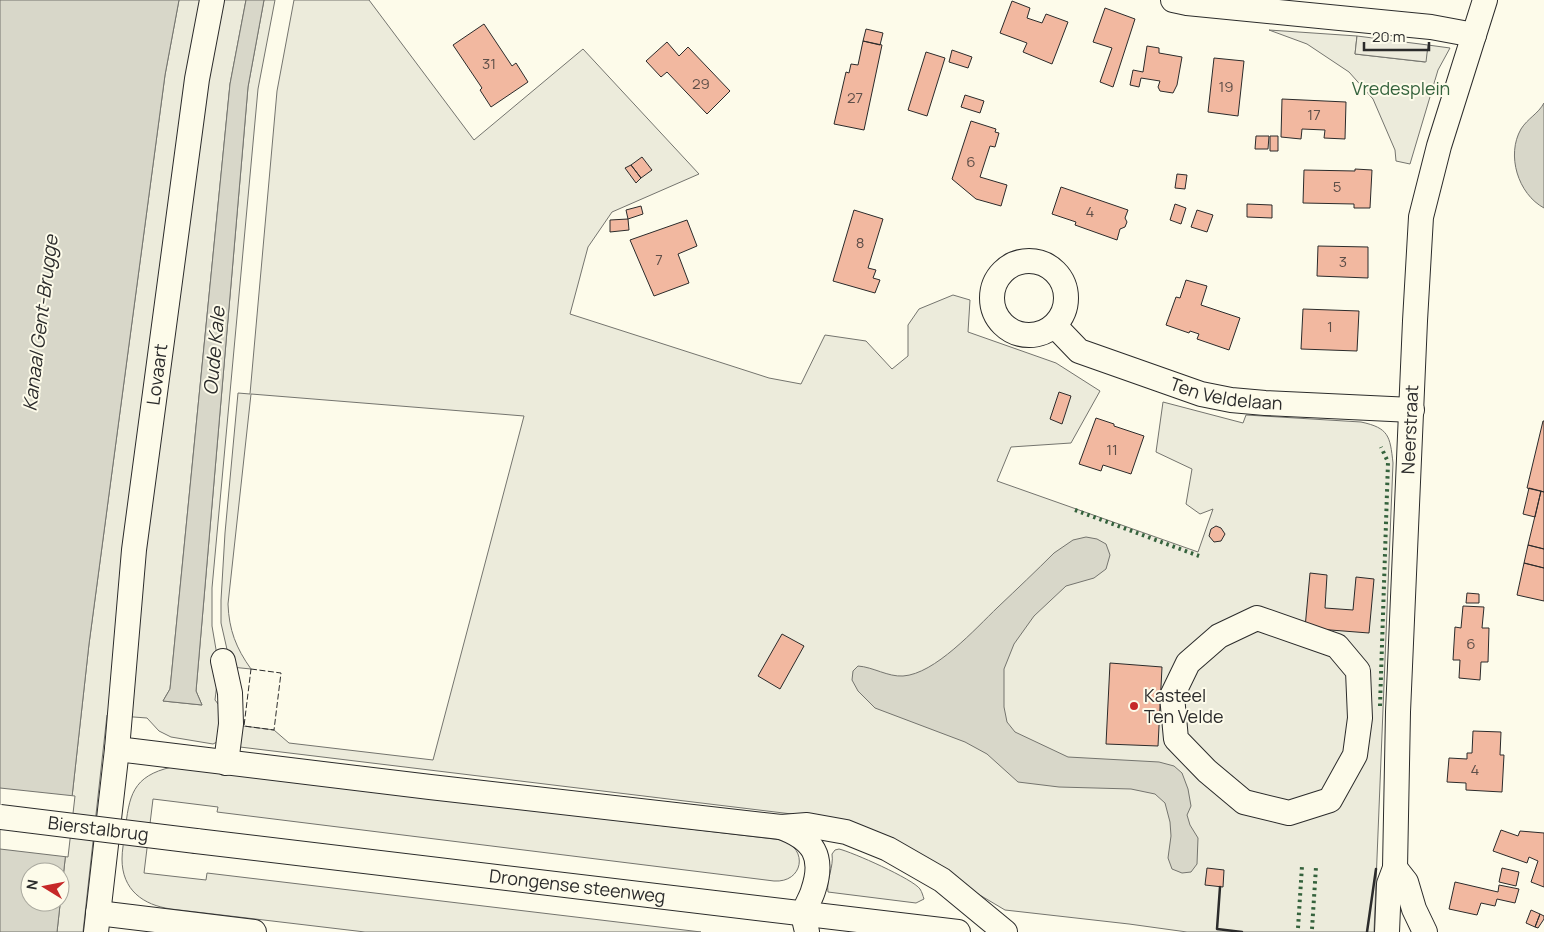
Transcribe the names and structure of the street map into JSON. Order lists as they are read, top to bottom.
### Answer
{
  "streets": {
    "street": [
      "Lovaart",
      "Ten Veldelaan",
      "Neerstraat",
      "Bierstalbrug",
      "Drongense steenweg"
    ]
  },
  "crossings": [
    ["Ten Veldelaan", "Neerstraat"],
    ["Bierstalbrug", "Drongense steenweg"]
  ],
  "water": ["Kanaal Gent-Brugge", "Oude Kale"],
  "parks": ["Vredesplein"],
  "places": ["Kasteel Ten Velde"],
  "house_numbers": [
    "31",
    "29",
    "19",
    "27",
    "17",
    "6",
    "5",
    "4",
    "8",
    "7",
    "3",
    "1",
    "11",
    "6",
    "4"
  ],
  "scale_bar": "20 m",
  "north": "left"
}
